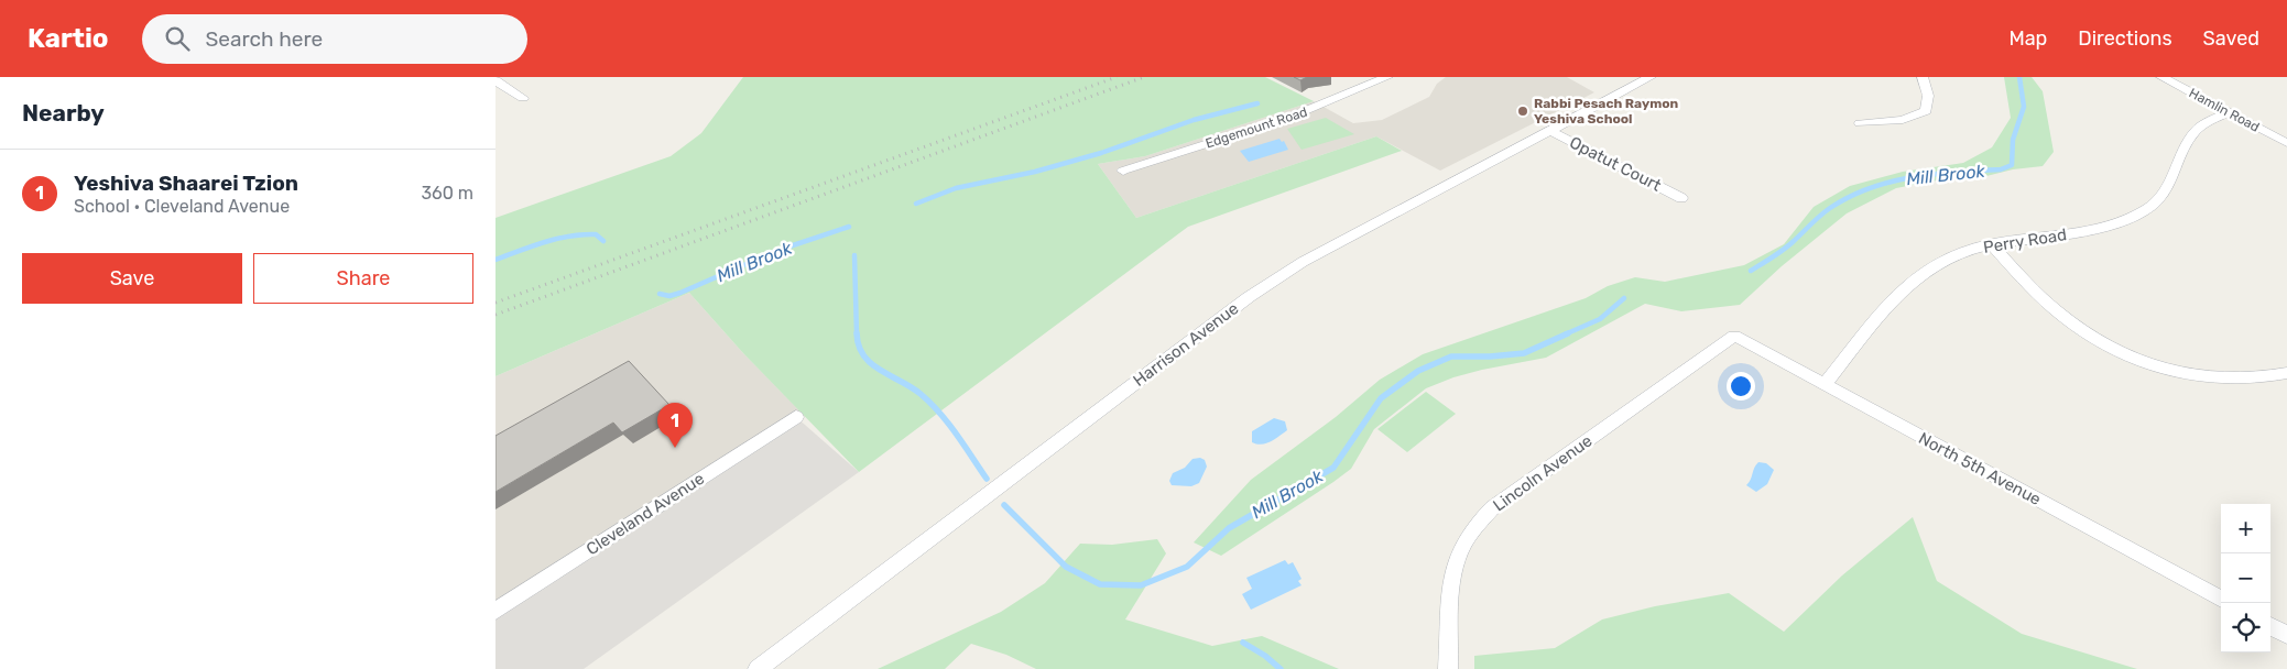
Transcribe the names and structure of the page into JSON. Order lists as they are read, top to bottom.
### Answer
{
  "streets": {
    "street": [
      "Hamlin Road",
      "Edgemount Road",
      "Opatut Court",
      "Perry Road",
      "Harrison Avenue",
      "North 5th Avenue",
      "Lincoln Avenue",
      "Cleveland Avenue"
    ]
  },
  "crossings": [
    ["Hamlin Road", "Perry Road"],
    ["Opatut Court", "Harrison Avenue"],
    ["Perry Road", "North 5th Avenue"],
    ["North 5th Avenue", "Lincoln Avenue"]
  ],
  "water": ["Mill Brook"],
  "places": ["Rabbi Pesach Raymon Yeshiva School"],
  "page": {
    "header": "Kartio",
    "search": "Search here",
    "nav": ["Map", "Directions", "Saved"],
    "heading": "Nearby",
    "list": [
      {
        "mark": "1",
        "name": "Yeshiva Shaarei Tzion",
        "note": "School · Cleveland Avenue",
        "value": "360 m"
      }
    ],
    "buttons": ["Save", "Share"],
    "pins": "1",
    "map_buttons": ["+", "−"]
  }
}
